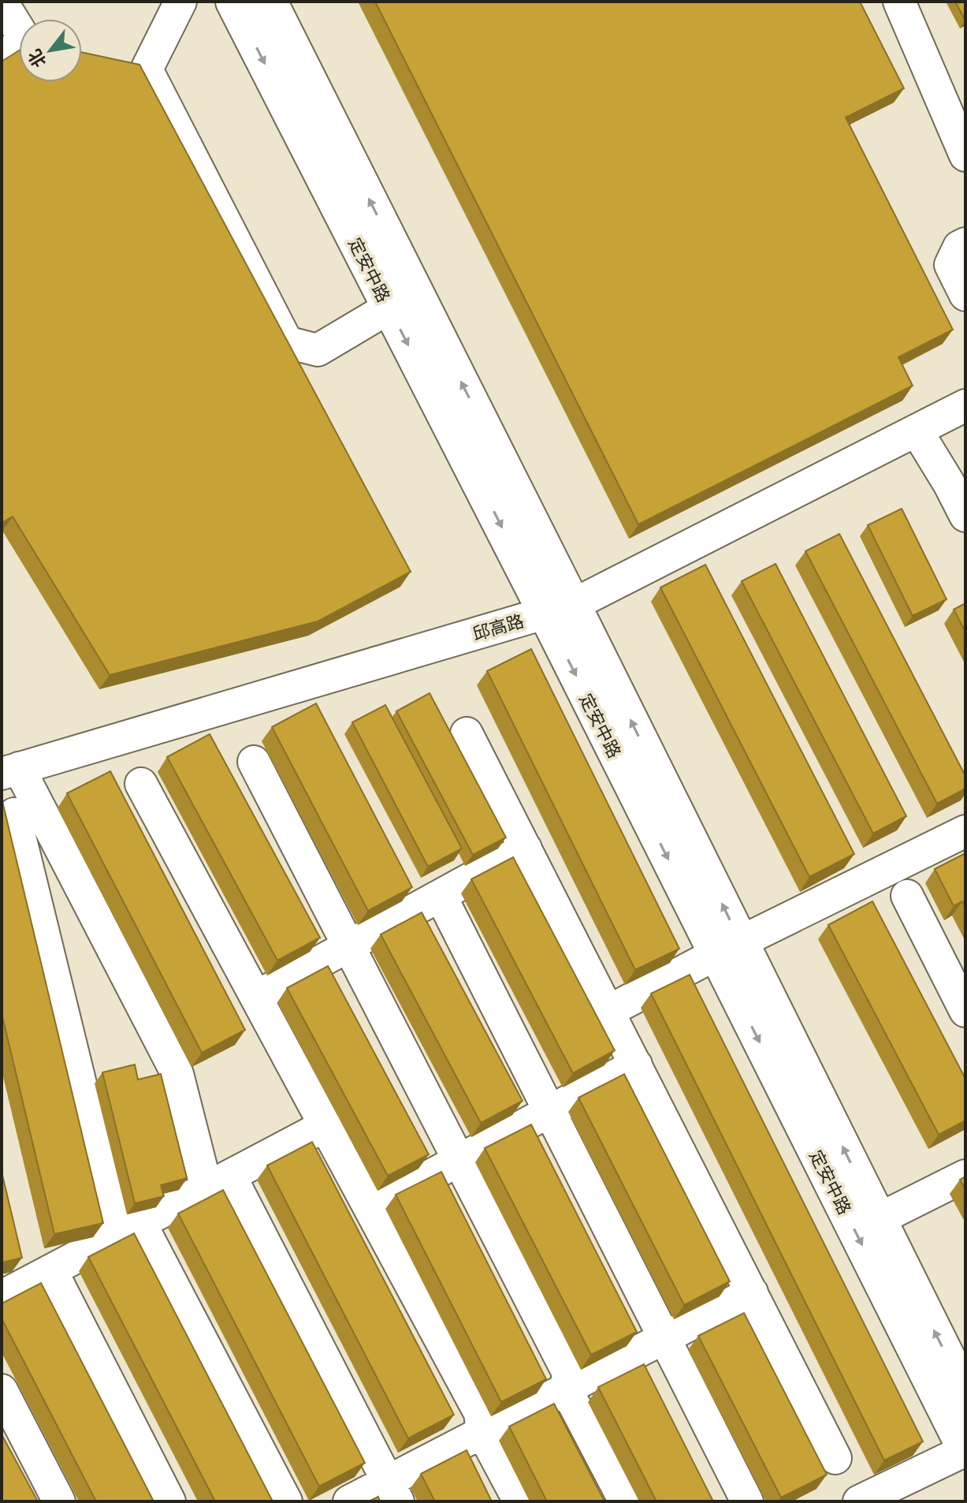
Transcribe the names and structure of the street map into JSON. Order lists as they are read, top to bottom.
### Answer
{
  "streets": {
    "main road": ["定安中路"],
    "street": ["邱高路"]
  },
  "crossings": [
    ["定安中路", "邱高路"]
  ],
  "north": "bottom left"
}
